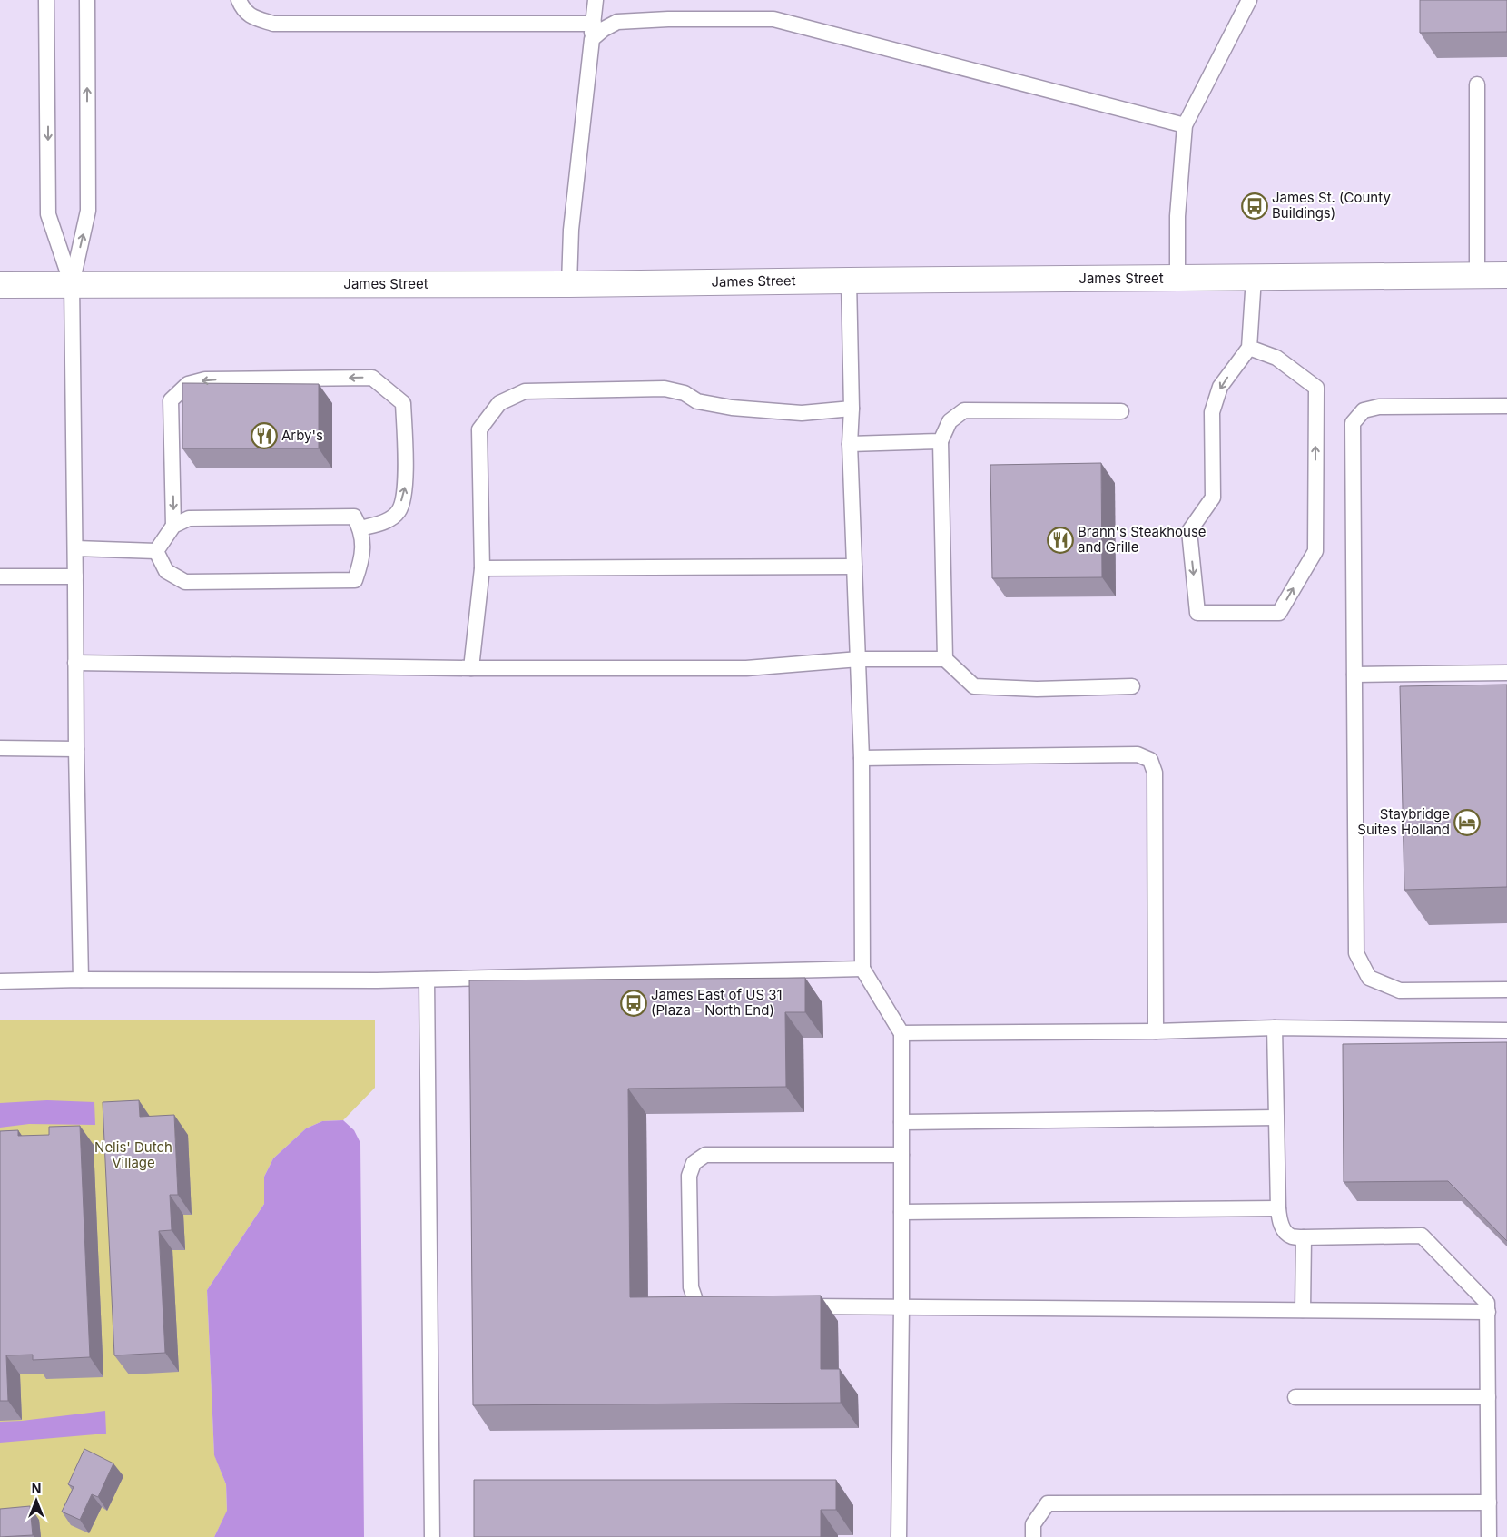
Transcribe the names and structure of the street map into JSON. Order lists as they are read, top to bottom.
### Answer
{
  "streets": {
    "street": ["James Street"]
  },
  "parks": ["Nelis' Dutch Village"],
  "places": {
    "bus stop": ["James St. (County Buildings)", "James East of US 31 (Plaza - North End)"],
    "restaurant": ["Arby's", "Brann's Steakhouse and Grille"],
    "hotel": ["Staybridge Suites Holland"]
  },
  "north": "top"
}
